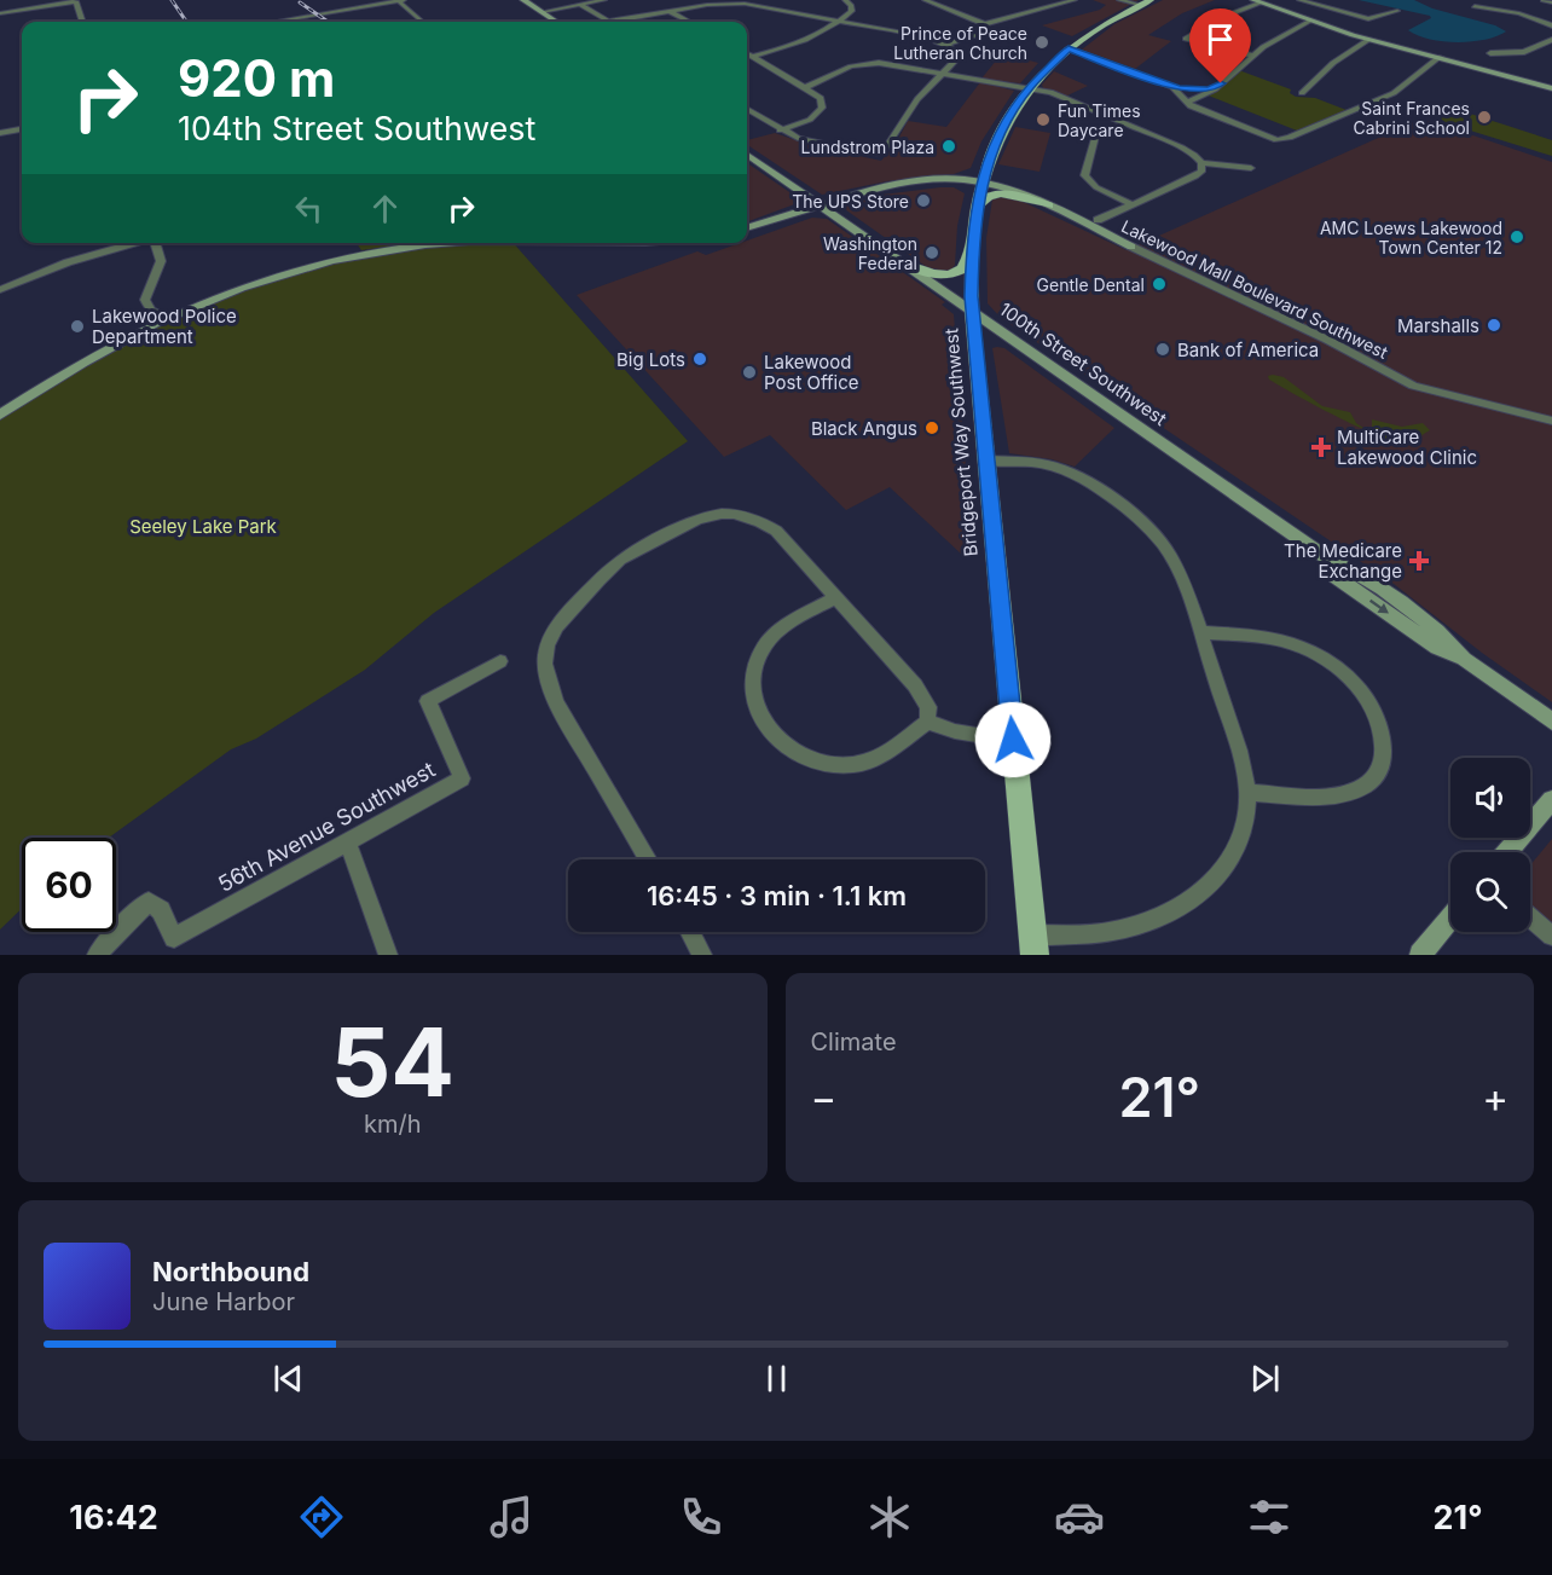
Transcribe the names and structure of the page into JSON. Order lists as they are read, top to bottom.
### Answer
{
  "streets": {
    "main road": ["Lakewood Mall Boulevard Southwest", "100th Street Southwest", "Bridgeport Way Southwest"],
    "street": ["56th Avenue Southwest"]
  },
  "crossings": [
    ["Lakewood Mall Boulevard Southwest", "100th Street Southwest"],
    ["Lakewood Mall Boulevard Southwest", "Bridgeport Way Southwest"],
    ["100th Street Southwest", "Bridgeport Way Southwest"]
  ],
  "parks": ["Seeley Lake Park"],
  "places": {
    "other": [
      "Prince of Peace Lutheran Church",
      "Saint Frances Cabrini School",
      "Fun Times Daycare",
      "Lundstrom Plaza",
      "The UPS Store",
      "AMC Loews Lakewood Town Center 12",
      "Washington Federal",
      "Gentle Dental",
      "Marshalls",
      "Lakewood Police Department",
      "Bank of America",
      "Big Lots",
      "Lakewood Post Office",
      "Black Angus"
    ],
    "health": ["MultiCare Lakewood Clinic", "The Medicare Exchange"]
  },
  "page": {
    "turn": ["920 m", "104th Street Southwest"],
    "limit": "60",
    "trip": "16:45 · 3 min · 1.1 km",
    "tile": [
      ["54", "km/h"],
      "Climate"
    ],
    "heat": ["−", "21°", "+"],
    "song": ["Northbound", "June Harbor"],
    "tabs": ["16:42", "21°"]
  }
}
